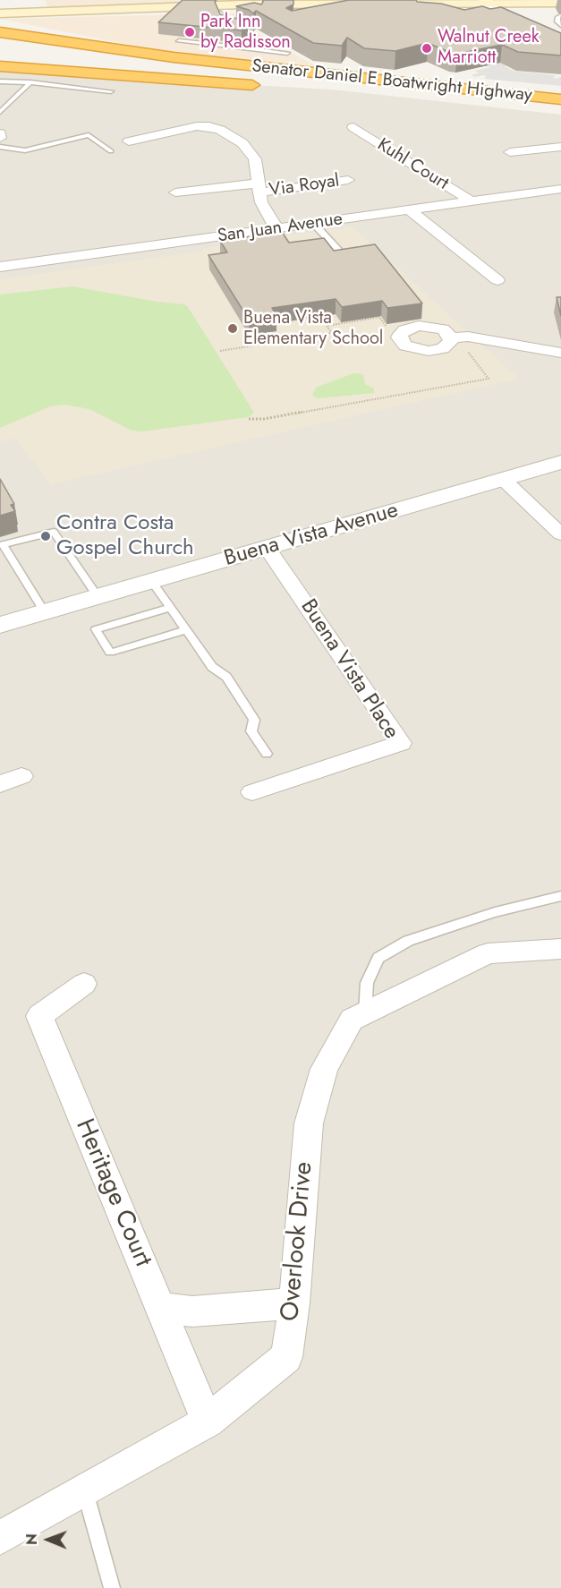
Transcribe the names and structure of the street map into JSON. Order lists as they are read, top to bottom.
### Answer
{
  "streets": {
    "highway": ["Senator Daniel E Boatwright Highway"],
    "street": [
      "Kuhl Court",
      "Via Royal",
      "San Juan Avenue",
      "Buena Vista Avenue",
      "Buena Vista Place",
      "Heritage Court",
      "Overlook Drive"
    ]
  },
  "crossings": [
    ["Kuhl Court", "San Juan Avenue"],
    ["Via Royal", "San Juan Avenue"],
    ["Buena Vista Avenue", "Buena Vista Place"],
    ["Heritage Court", "Overlook Drive"]
  ],
  "places": [
    "Park Inn by Radisson",
    "Walnut Creek Marriott",
    "Buena Vista Elementary School",
    "Contra Costa Gospel Church"
  ],
  "north": "left"
}
